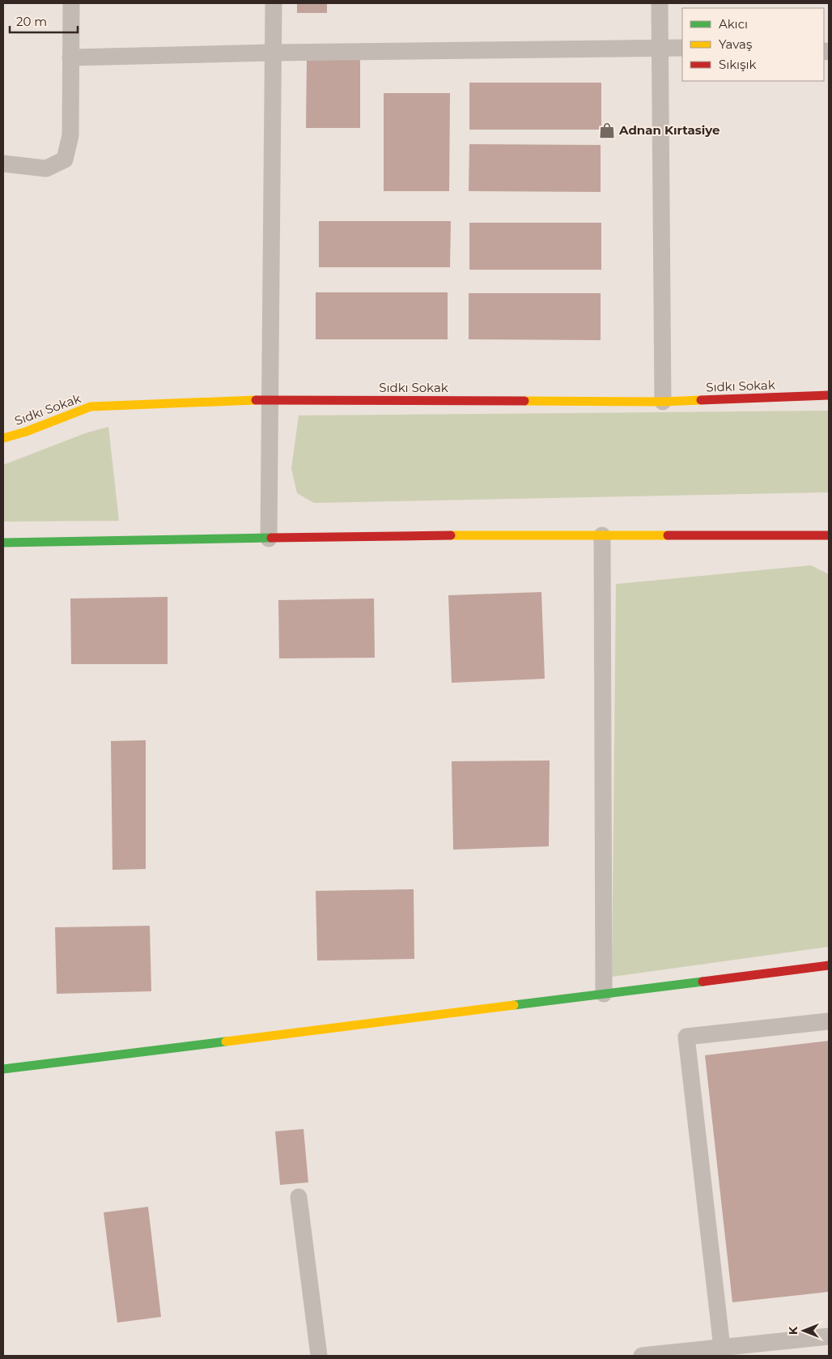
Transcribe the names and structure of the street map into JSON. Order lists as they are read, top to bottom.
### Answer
{
  "streets": {
    "street": ["Sıdkı Sokak"]
  },
  "places": {
    "shop": ["Adnan Kırtasiye"]
  },
  "legend": ["Akıcı", "Yavaş", "Sıkışık"],
  "scale_bar": "20 m",
  "north": "left"
}
